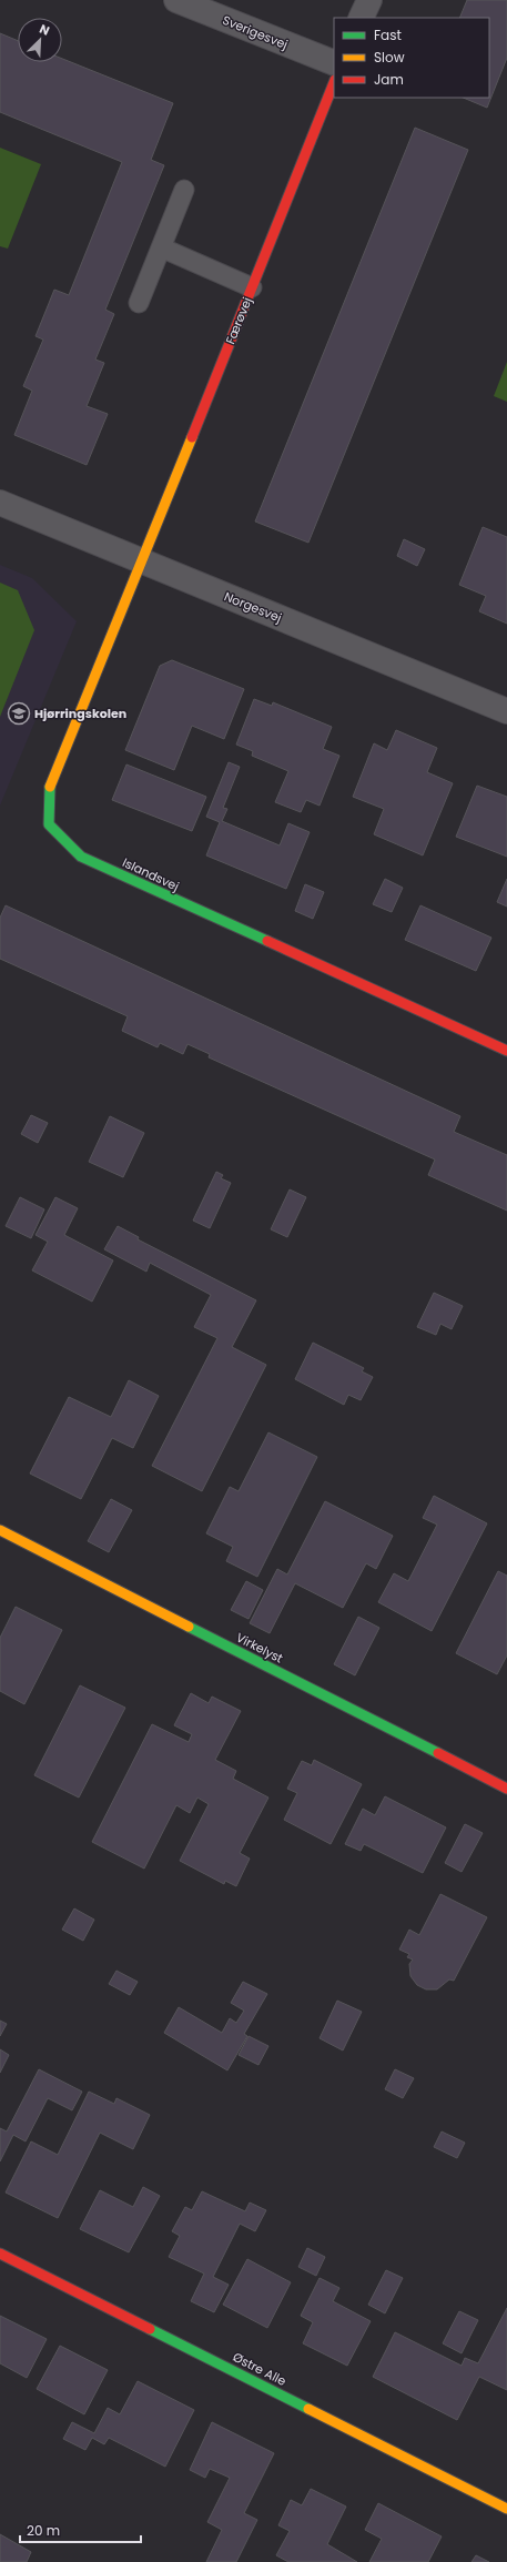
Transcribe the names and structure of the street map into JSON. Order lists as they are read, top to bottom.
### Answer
{
  "streets": {
    "street": [
      "Sverigesvej",
      "Færøvej",
      "Norgesvej",
      "Islandsvej",
      "Virkelyst",
      "Østre Alle"
    ]
  },
  "crossings": [
    ["Færøvej", "Norgesvej"],
    ["Færøvej", "Islandsvej"],
    ["Norgesvej", "Islandsvej"]
  ],
  "places": {
    "school or university": ["Hjørringskolen"]
  },
  "legend": ["Fast", "Slow", "Jam"],
  "scale_bar": "20 m",
  "north": "top right"
}
